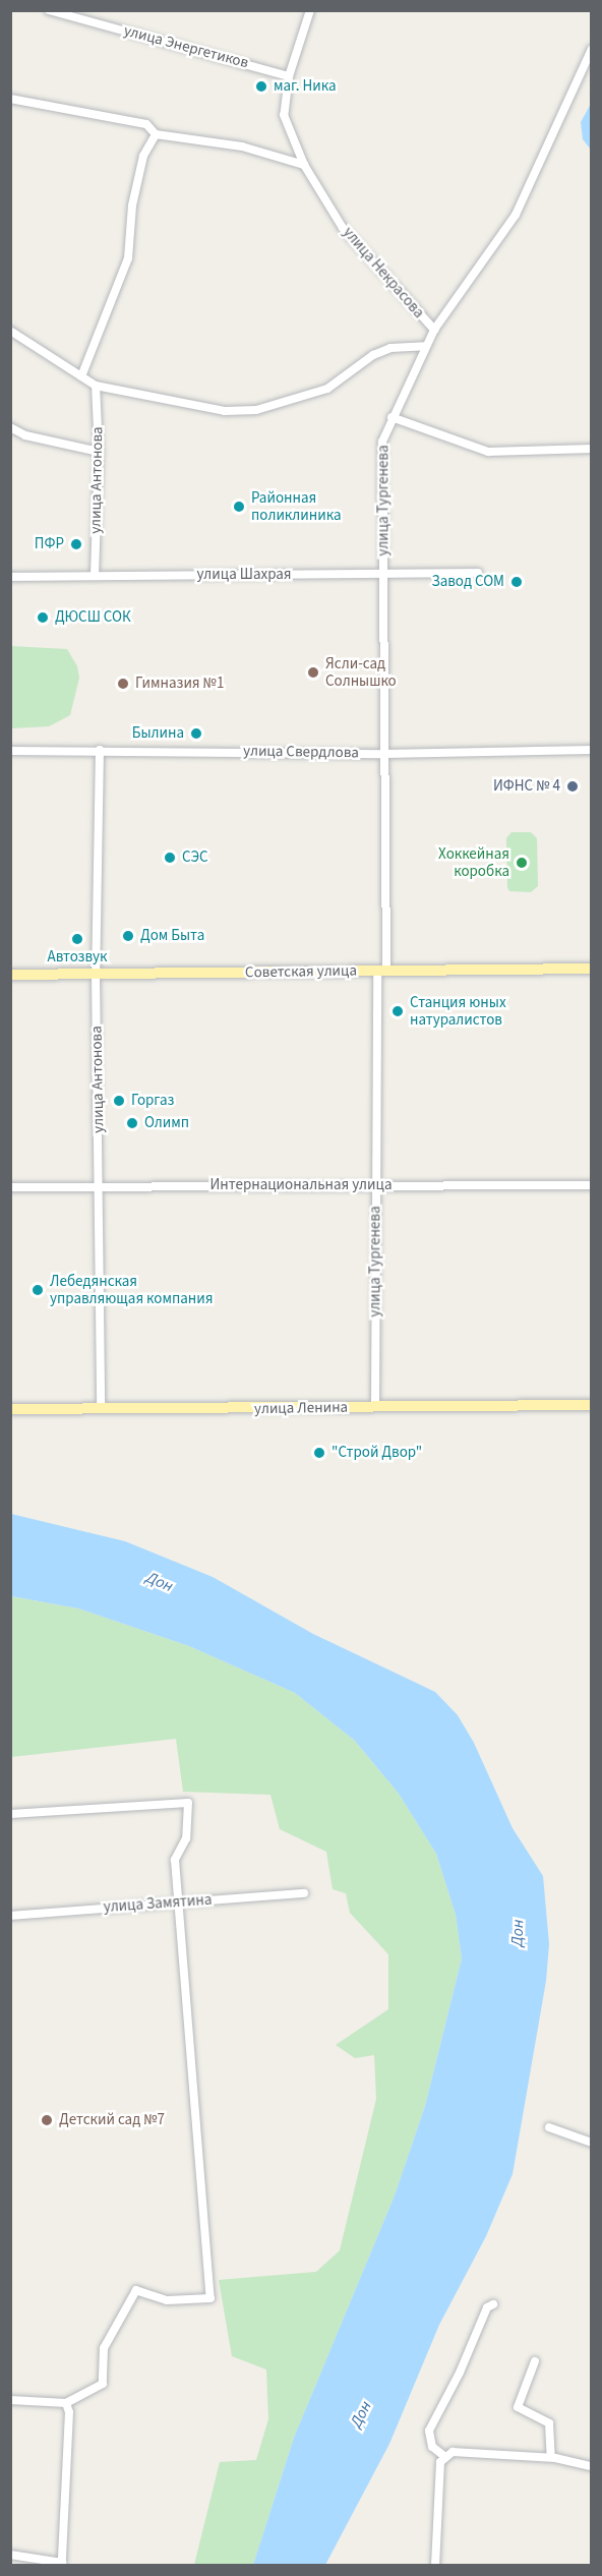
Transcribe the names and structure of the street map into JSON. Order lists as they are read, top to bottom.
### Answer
{
  "streets": {
    "main road": ["Советская улица", "улица Ленина"],
    "street": [
      "улица Энергетиков",
      "улица Некрасова",
      "улица Антонова",
      "улица Тургенева",
      "улица Шахрая",
      "улица Свердлова",
      "Интернациональная улица",
      "улица Замятина"
    ]
  },
  "crossings": [
    ["улица Энергетиков", "улица Некрасова"],
    ["улица Некрасова", "улица Тургенева"],
    ["улица Антонова", "улица Шахрая"],
    ["улица Антонова", "улица Свердлова"],
    ["улица Антонова", "Советская улица"],
    ["улица Антонова", "Интернациональная улица"],
    ["улица Антонова", "улица Ленина"],
    ["улица Тургенева", "улица Шахрая"],
    ["улица Тургенева", "улица Свердлова"],
    ["улица Тургенева", "Советская улица"],
    ["улица Тургенева", "Интернациональная улица"],
    ["улица Тургенева", "улица Ленина"]
  ],
  "water": ["Дон"],
  "places": [
    "маг. Ника",
    "Районная поликлиника",
    "ПФР",
    "Завод СОМ",
    "ДЮСШ СОК",
    "Ясли-сад Солнышко",
    "Гимназия №1",
    "Былина",
    "ИФНС № 4",
    "СЭС",
    "Хоккейная коробка",
    "Дом Быта",
    "Автозвук",
    "Станция юных натуралистов",
    "Горгаз",
    "Олимп",
    "Лебедянская управляющая компания",
    "\"Строй Двор\"",
    "Детский сад №7"
  ]
}
